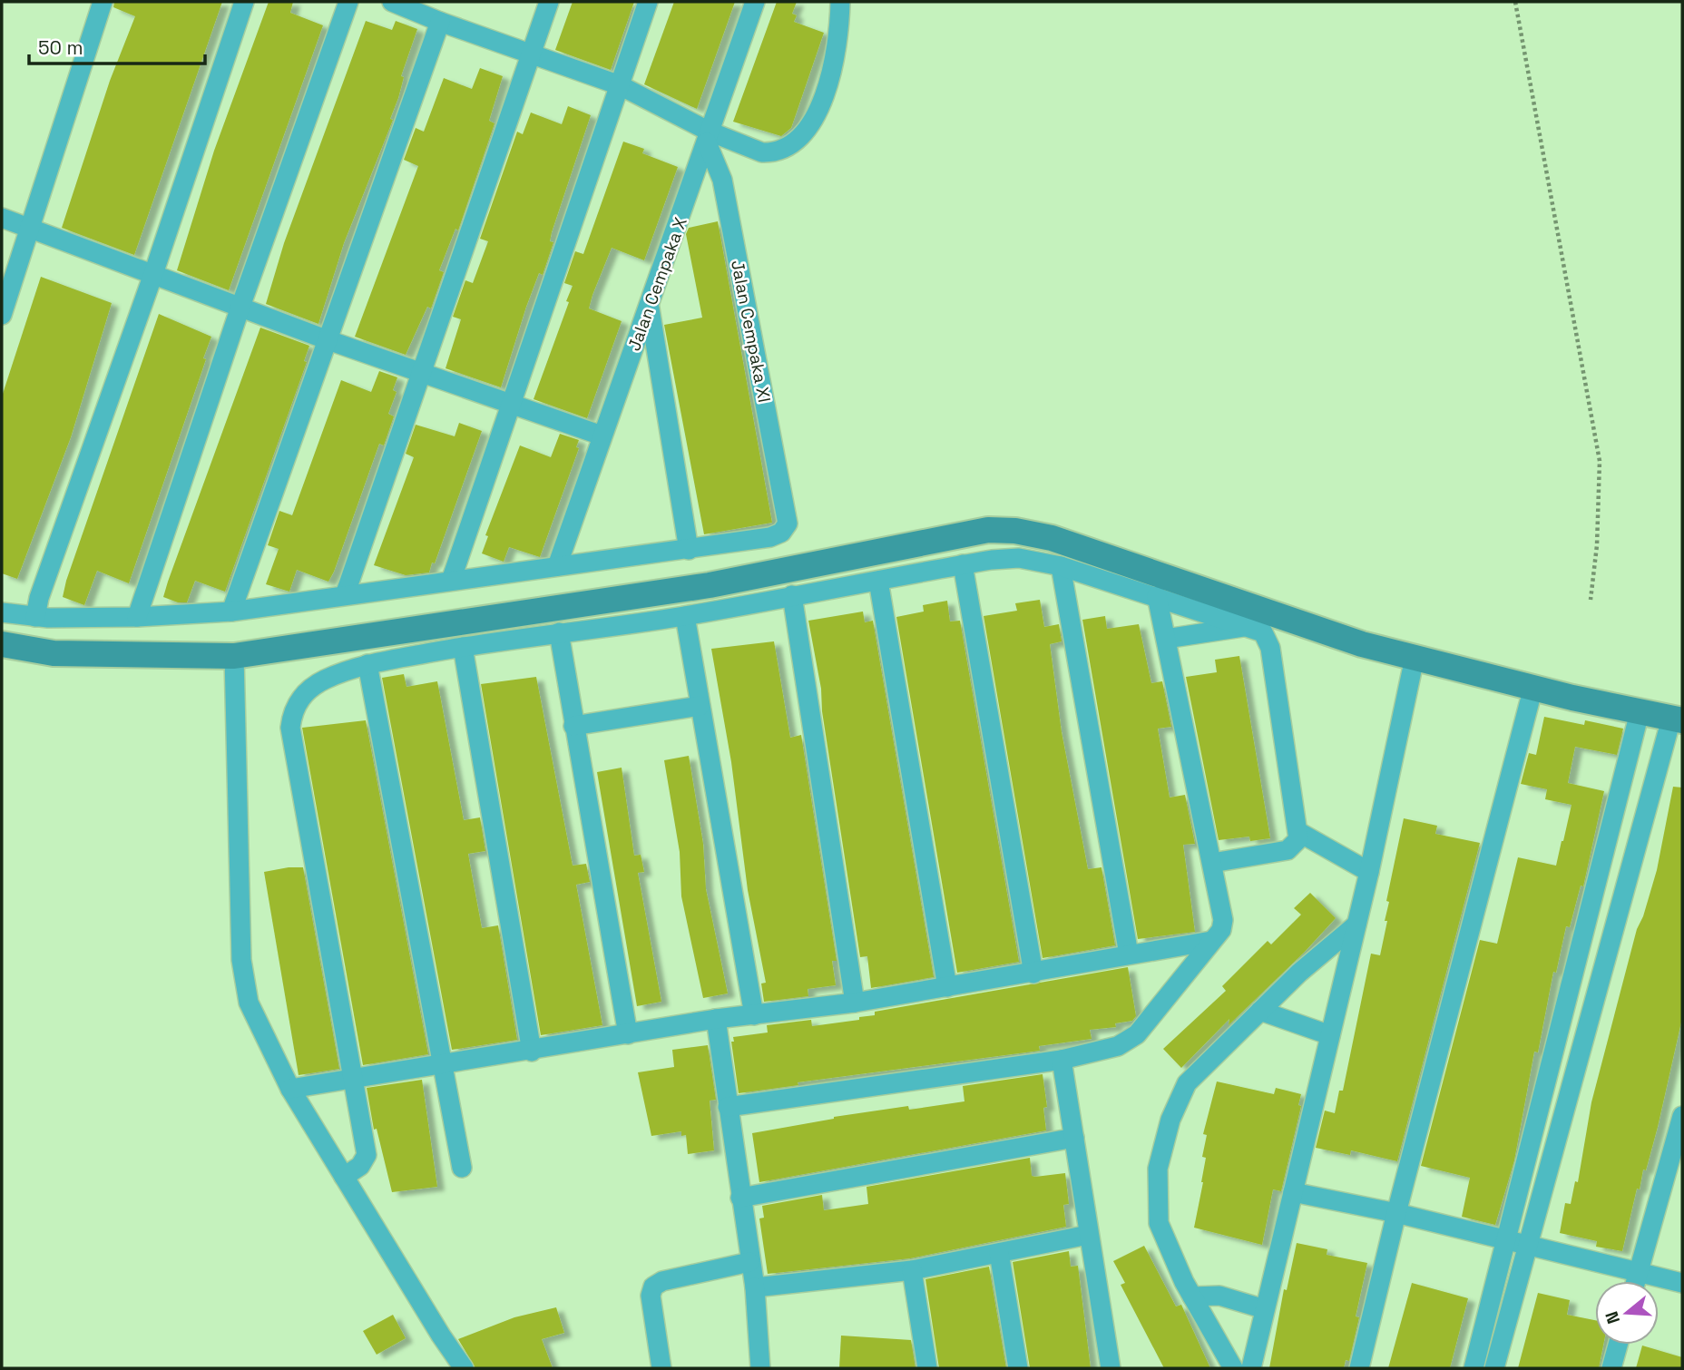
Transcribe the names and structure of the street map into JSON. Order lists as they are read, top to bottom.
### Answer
{
  "streets": {
    "street": ["Jalan Cempaka X", "Jalan Cempaka XI"]
  },
  "crossings": [
    ["Jalan Cempaka X", "Jalan Cempaka XI"]
  ],
  "scale_bar": "50 m",
  "north": "left"
}
